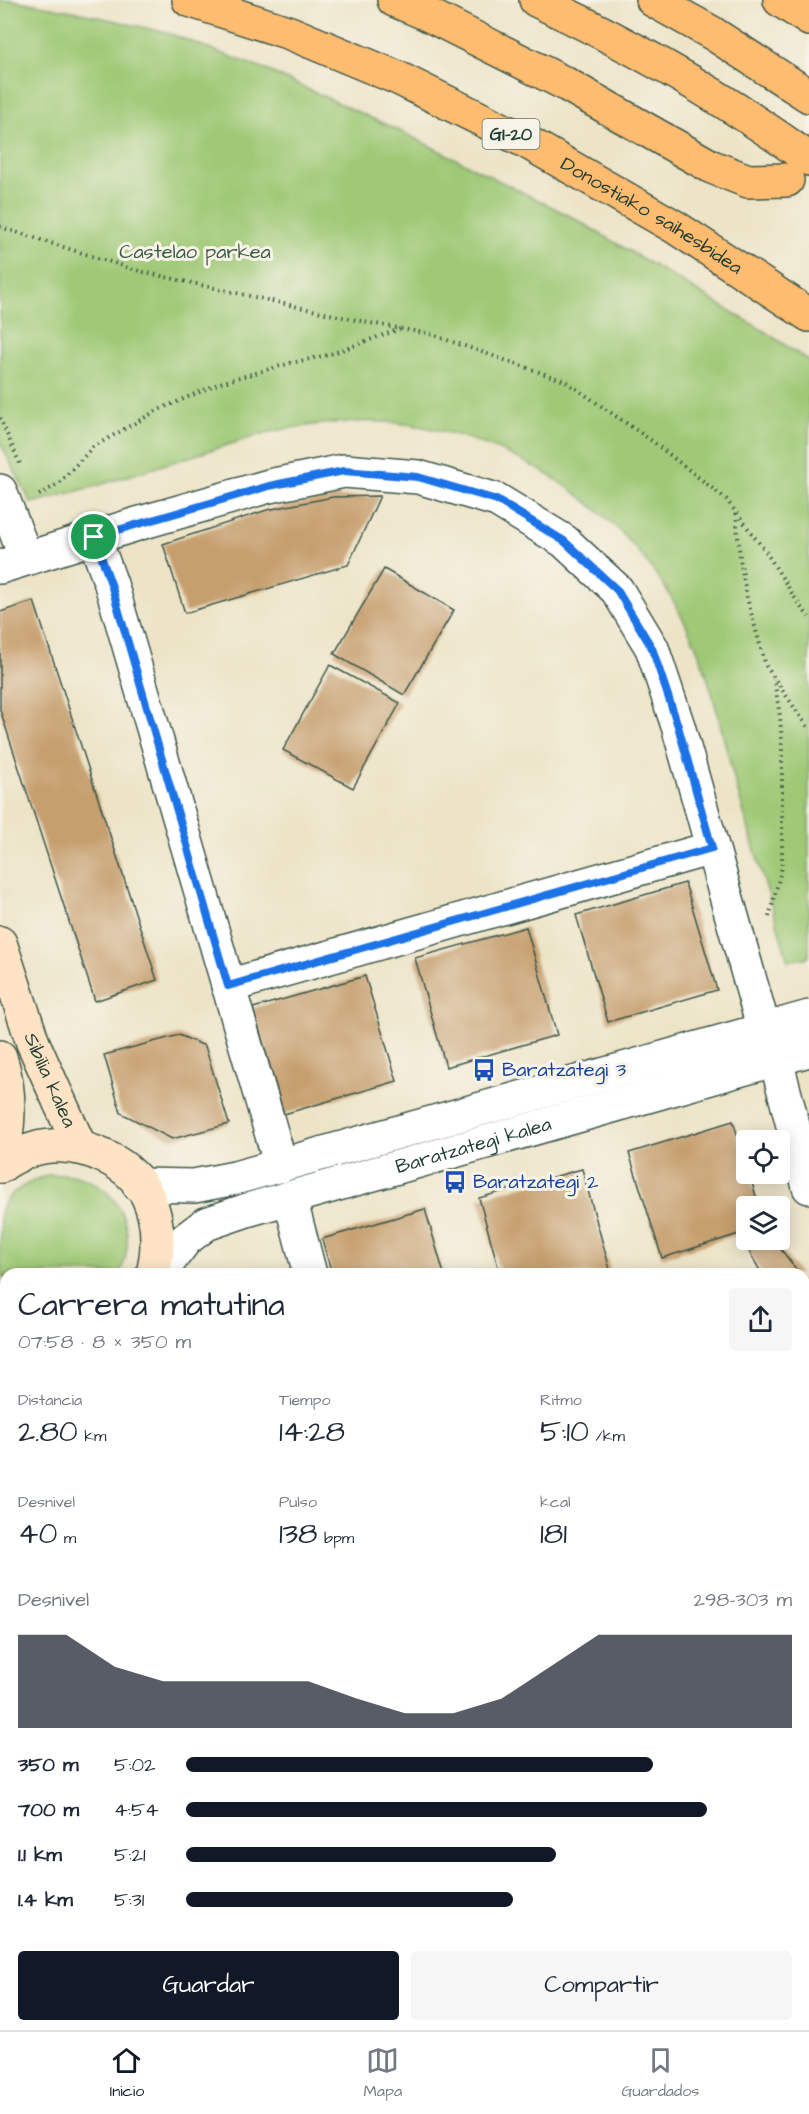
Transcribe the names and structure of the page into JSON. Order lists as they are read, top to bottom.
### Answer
{
  "streets": {
    "highway": ["GI-20", "Donostiako saihesbidea"],
    "main road": ["Sibilia kalea"],
    "street": ["Baratzategi kalea"]
  },
  "parks": ["Castelao parkea"],
  "places": {
    "bus stop": ["Baratzategi 3", "Baratzategi 2"]
  },
  "page": {
    "heading": ["Carrera matutina", "07:58 · 8 × 350 m"],
    "stats": [
      ["Distancia", "2.80 km"],
      ["Tiempo", "14:28"],
      ["Ritmo", "5:10 /km"],
      ["Desnivel", "40 m"],
      ["Pulso", "138 bpm"],
      ["kcal", "181"]
    ],
    "chart": ["Desnivel", "298–303 m"],
    "list": [
      {
        "name": "350 m",
        "note": "5:02"
      },
      {
        "name": "700 m",
        "note": "4:54"
      },
      {
        "name": "1.1 km",
        "note": "5:21"
      },
      {
        "name": "1.4 km",
        "note": "5:31"
      }
    ],
    "buttons": ["Guardar", "Compartir"],
    "tabs": ["Inicio", "Mapa", "Guardados"]
  }
}
